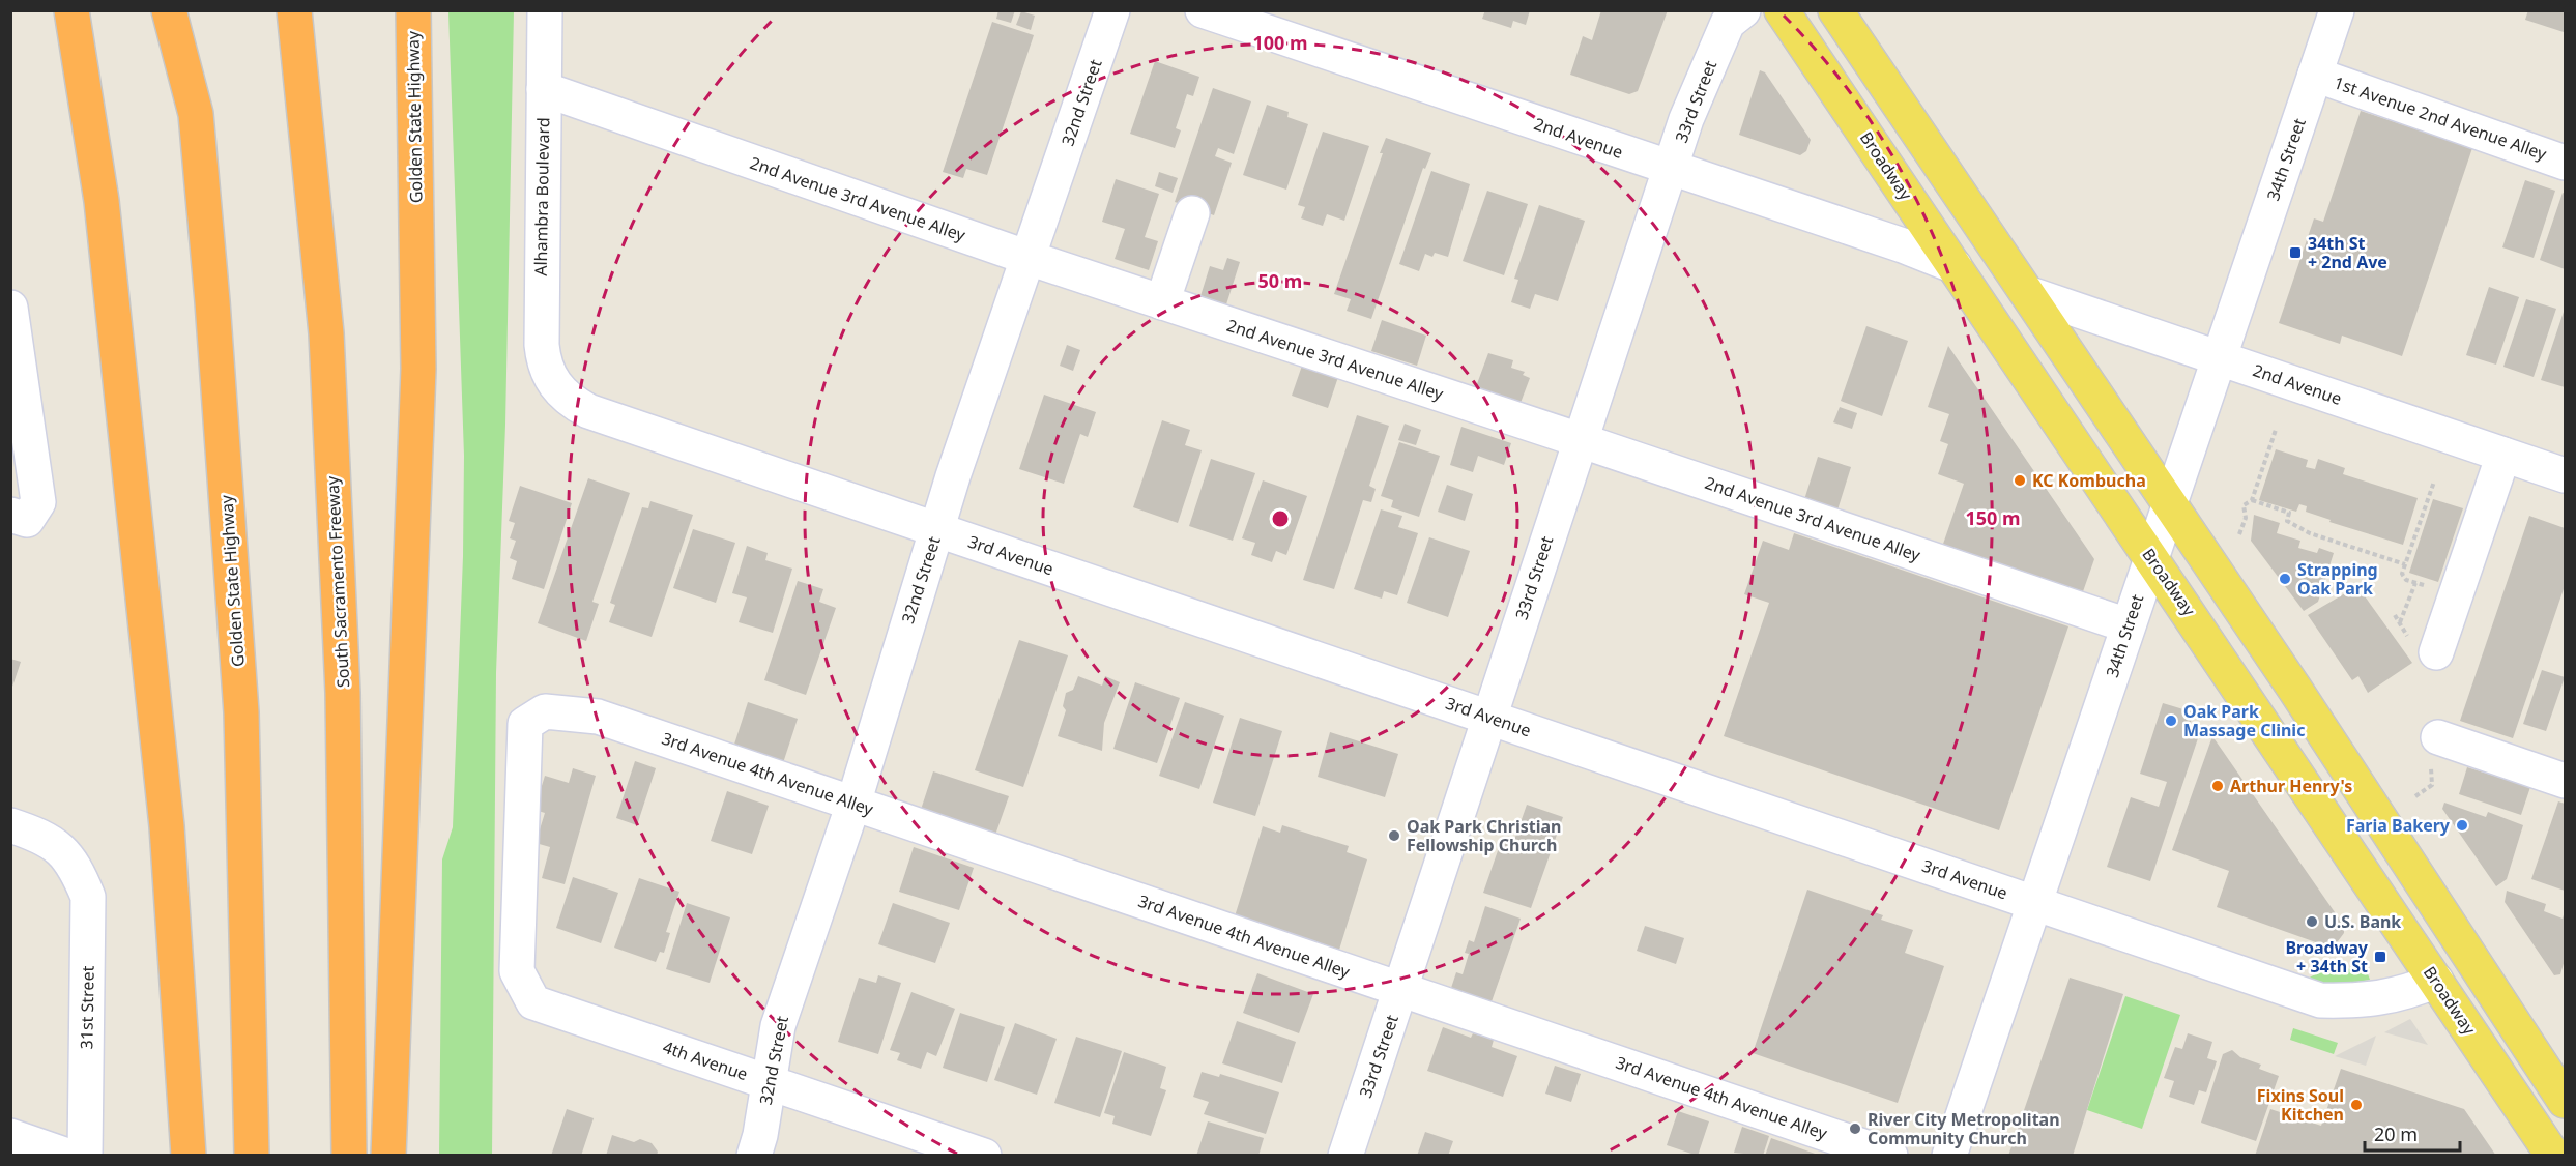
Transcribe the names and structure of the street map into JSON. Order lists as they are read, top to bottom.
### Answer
{
  "streets": {
    "highway": ["Golden State Highway", "South Sacramento Freeway"],
    "main road": ["Broadway"],
    "street": [
      "33rd Street",
      "32nd Street",
      "1st Avenue 2nd Avenue Alley",
      "2nd Avenue",
      "34th Street",
      "Alhambra Boulevard",
      "2nd Avenue 3rd Avenue Alley",
      "3rd Avenue",
      "3rd Avenue 4th Avenue Alley",
      "31st Street",
      "4th Avenue"
    ]
  },
  "crossings": [
    ["33rd Street", "2nd Avenue"],
    ["33rd Street", "2nd Avenue 3rd Avenue Alley"],
    ["33rd Street", "3rd Avenue"],
    ["33rd Street", "3rd Avenue 4th Avenue Alley"],
    ["32nd Street", "2nd Avenue 3rd Avenue Alley"],
    ["32nd Street", "3rd Avenue"],
    ["32nd Street", "3rd Avenue 4th Avenue Alley"],
    ["32nd Street", "4th Avenue"],
    ["1st Avenue 2nd Avenue Alley", "34th Street"],
    ["2nd Avenue", "34th Street"],
    ["2nd Avenue", "Broadway"],
    ["34th Street", "Broadway"],
    ["34th Street", "2nd Avenue 3rd Avenue Alley"],
    ["34th Street", "3rd Avenue"],
    ["Broadway", "3rd Avenue"],
    ["Alhambra Boulevard", "2nd Avenue 3rd Avenue Alley"],
    ["Alhambra Boulevard", "3rd Avenue"],
    ["3rd Avenue 4th Avenue Alley", "4th Avenue"]
  ],
  "places": {
    "transit": ["34th St + 2nd Ave", "Broadway + 34th St"],
    "other": [
      "KC Kombucha",
      "Strapping Oak Park",
      "Oak Park Massage Clinic",
      "Arthur Henry's",
      "Faria Bakery",
      "Oak Park Christian Fellowship Church",
      "U.S. Bank",
      "Fixins Soul Kitchen",
      "River City Metropolitan Community Church"
    ]
  },
  "scale_bar": "20 m",
  "rings": ["100 m", "50 m", "150 m"]
}
